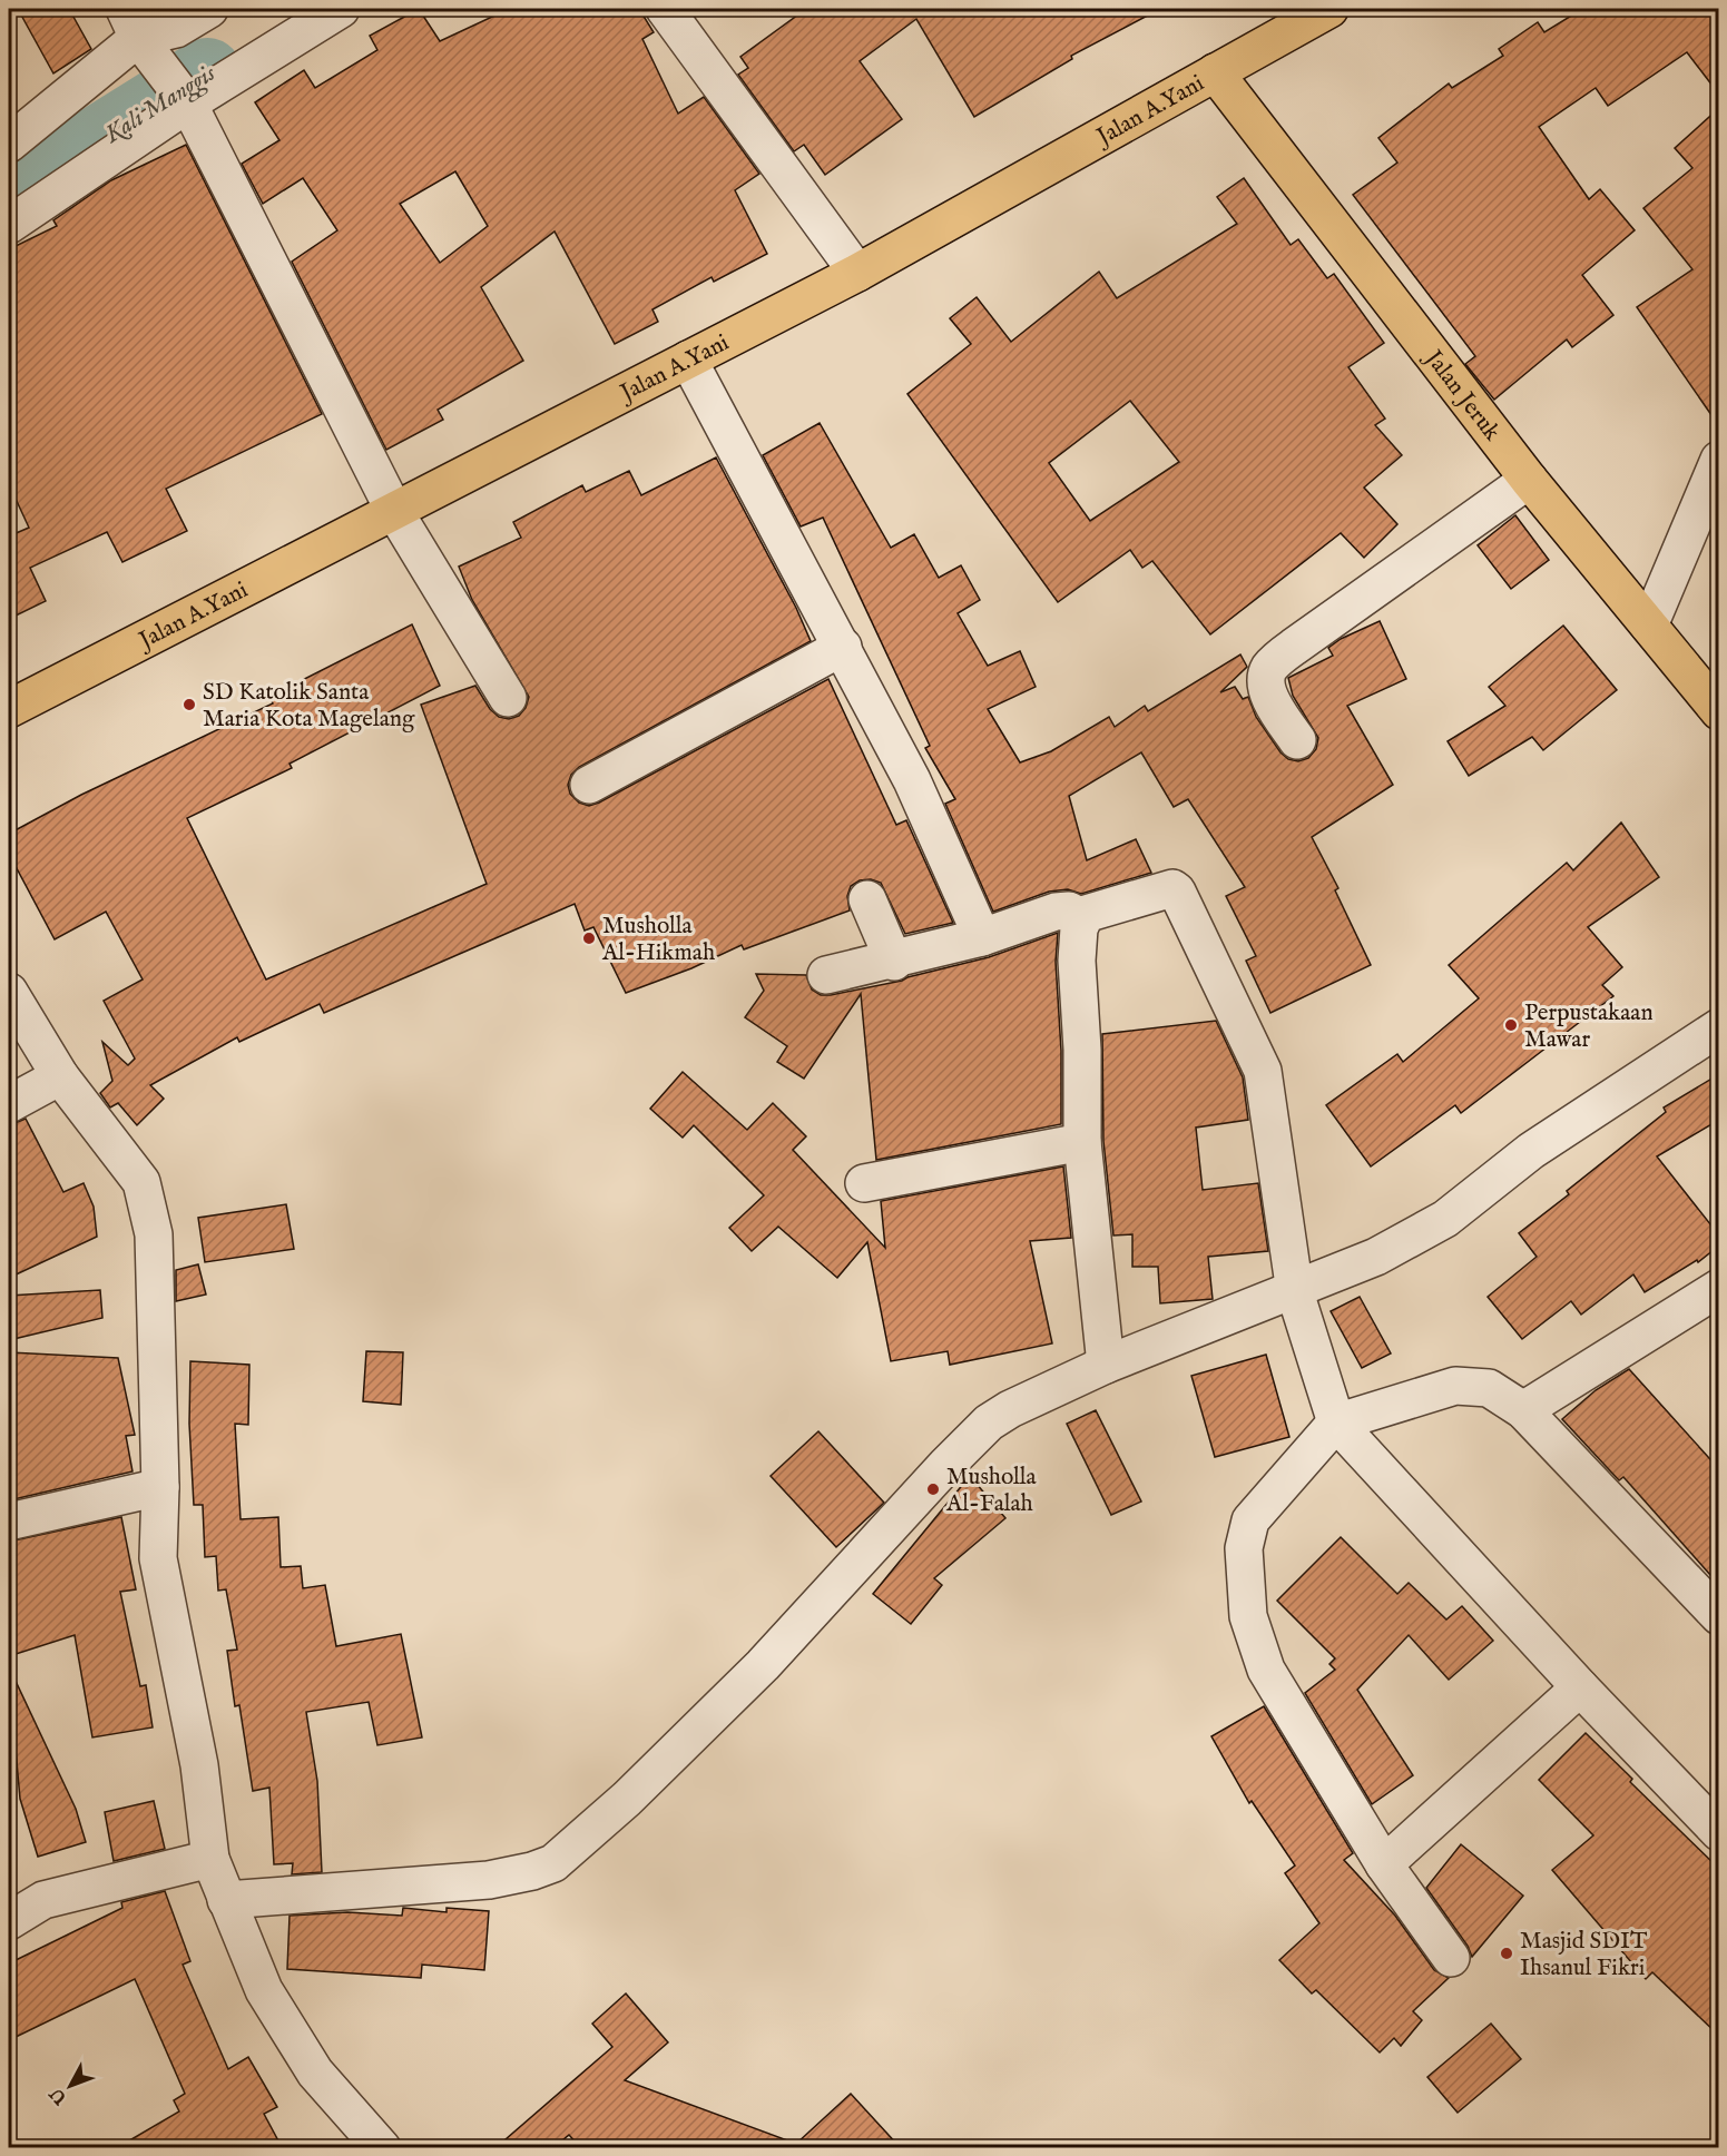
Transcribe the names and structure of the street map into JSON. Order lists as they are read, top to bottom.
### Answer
{
  "streets": {
    "main road": ["Jalan A.Yani", "Jalan Jeruk"]
  },
  "crossings": [
    ["Jalan A.Yani", "Jalan Jeruk"]
  ],
  "water": ["Kali Manggis"],
  "places": [
    "SD Katolik Santa Maria Kota Magelang",
    "Musholla Al-Hikmah",
    "Perpustakaan Mawar",
    "Musholla Al-Falah",
    "Masjid SDIT Ihsanul Fikri"
  ],
  "north": "bottom left"
}
